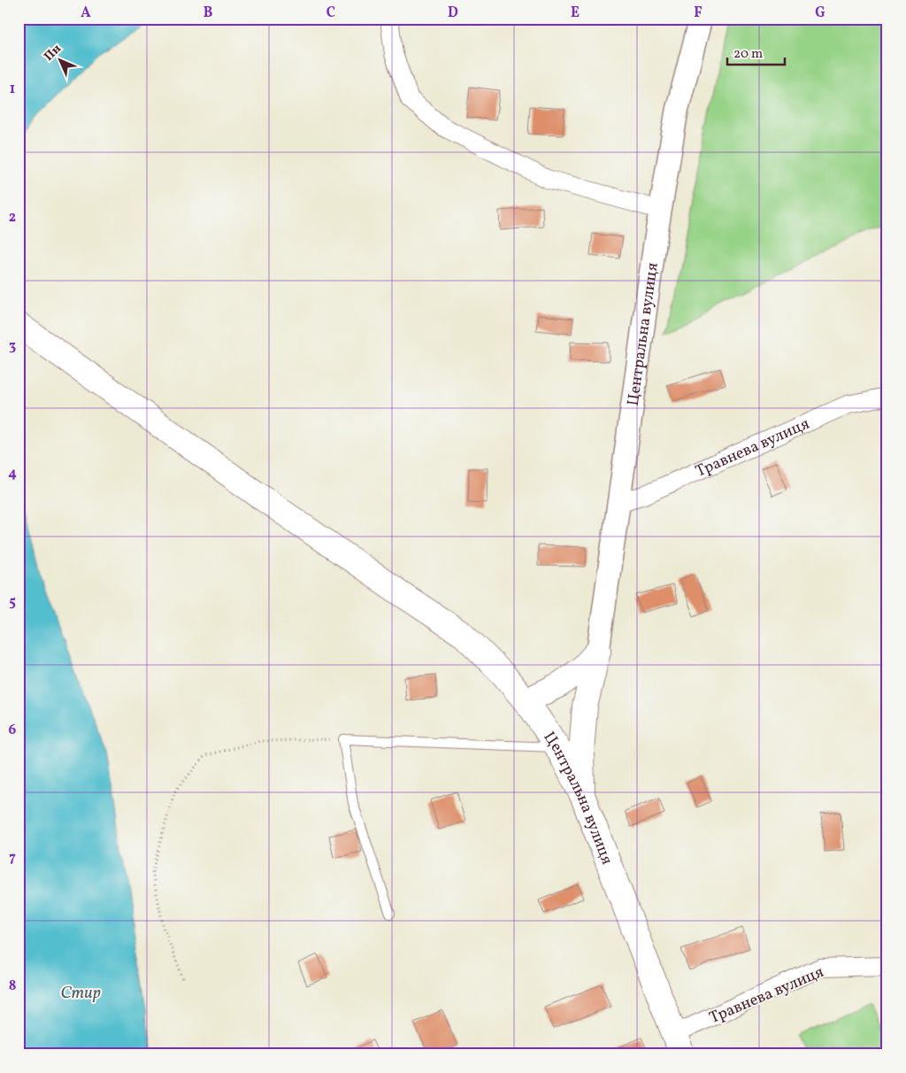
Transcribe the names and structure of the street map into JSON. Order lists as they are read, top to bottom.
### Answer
{
  "streets": {
    "main road": ["Центральна вулиця"],
    "street": ["Травнева вулиця"]
  },
  "crossings": [
    ["Центральна вулиця", "Травнева вулиця"]
  ],
  "water": ["Стир"],
  "scale_bar": "20 m",
  "north": "top left",
  "grid": {
    "columns": [
      "A",
      "B",
      "C",
      "D",
      "E",
      "F",
      "G"
    ],
    "rows": [
      "1",
      "2",
      "3",
      "4",
      "5",
      "6",
      "7",
      "8"
    ]
  }
}
